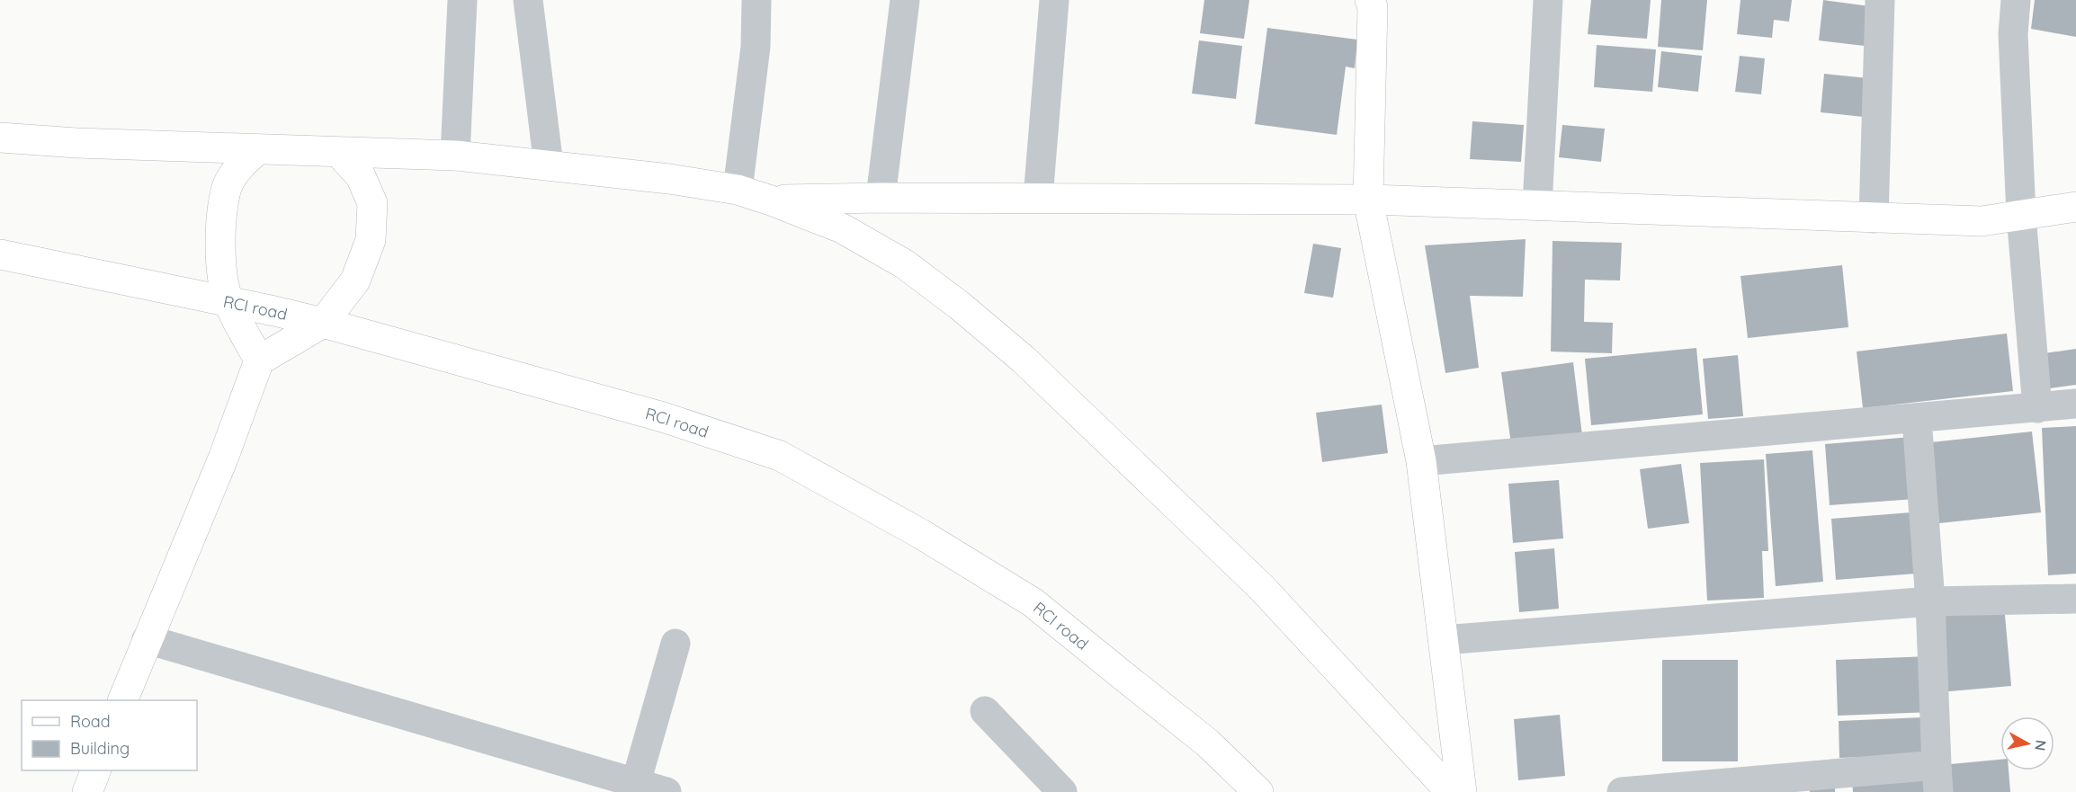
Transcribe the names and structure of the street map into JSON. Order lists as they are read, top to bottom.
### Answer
{
  "streets": {
    "main road": ["RCI road"]
  },
  "legend": ["Road", "Building"],
  "north": "right"
}
